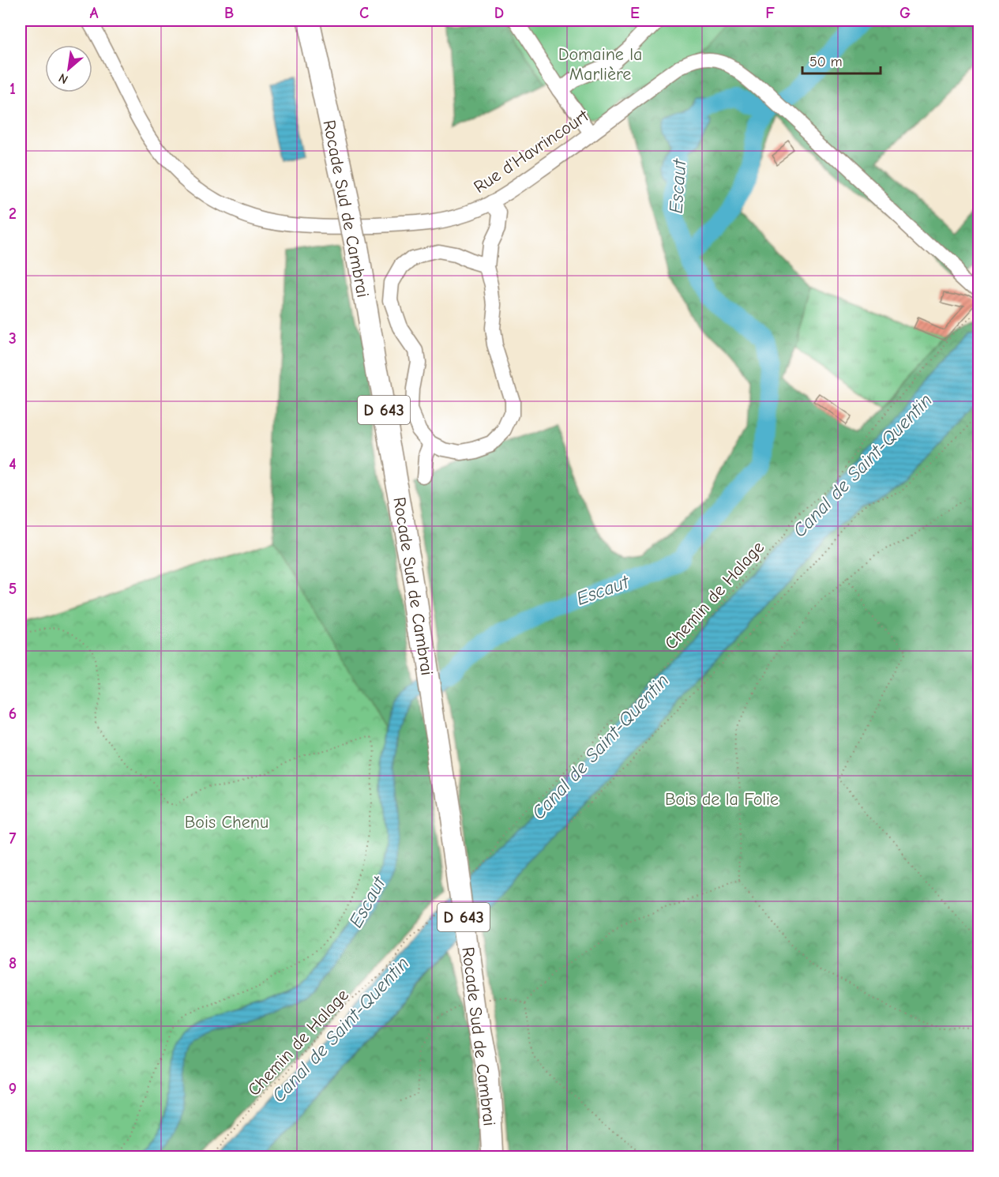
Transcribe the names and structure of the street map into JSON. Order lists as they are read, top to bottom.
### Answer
{
  "streets": {
    "highway": ["Rocade Sud de Cambrai", "D 643"],
    "street": ["Rue d'Havrincourt"],
    "path": ["Chemin de Halage"]
  },
  "water": ["Escaut", "Canal de Saint-Quentin"],
  "parks": ["Domaine la Marlière", "Bois de la Folie", "Bois Chenu"],
  "scale_bar": "50 m",
  "north": "bottom left",
  "grid": {
    "columns": [
      "A",
      "B",
      "C",
      "D",
      "E",
      "F",
      "G"
    ],
    "rows": [
      "1",
      "2",
      "3",
      "4",
      "5",
      "6",
      "7",
      "8",
      "9"
    ]
  }
}
